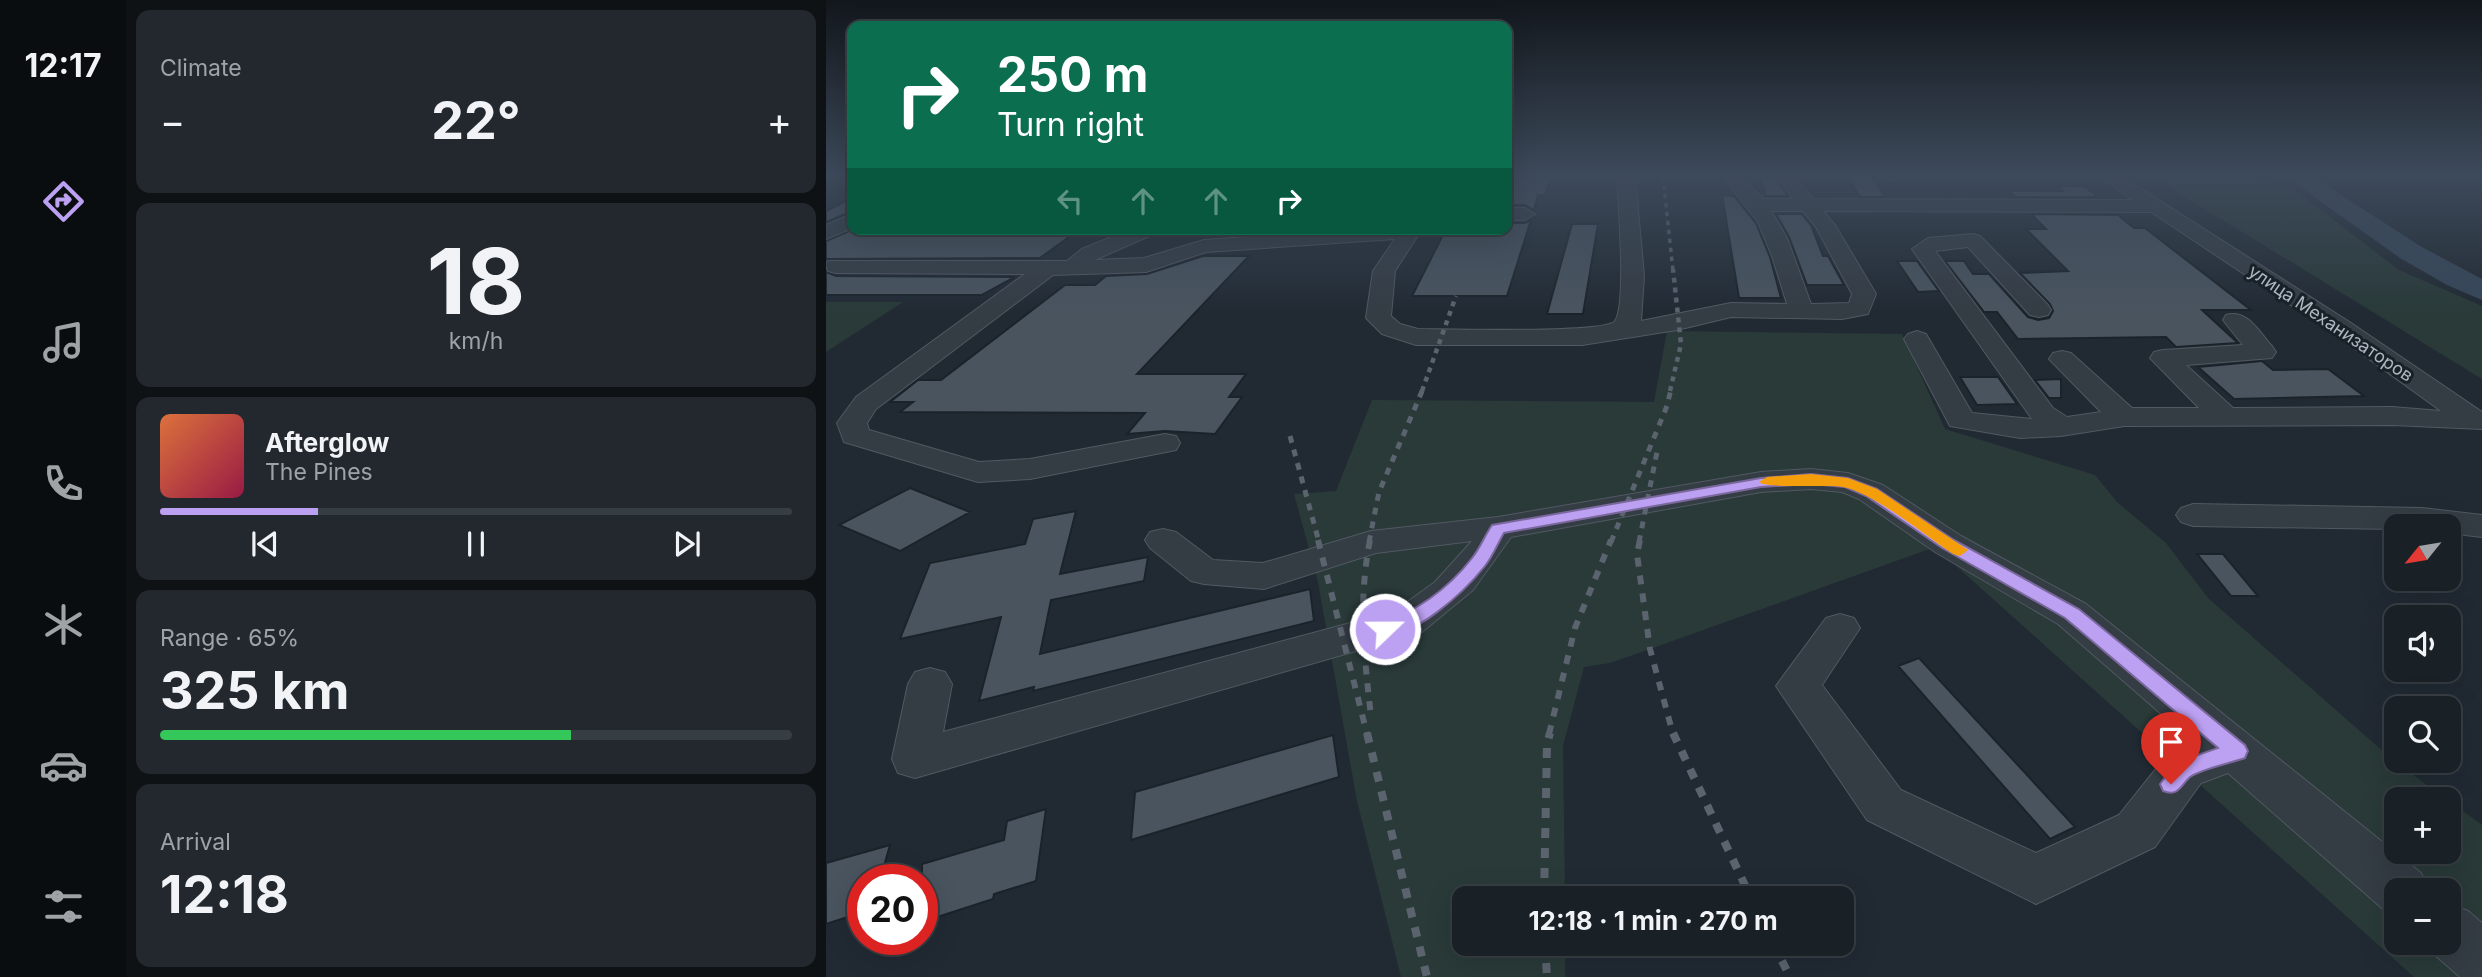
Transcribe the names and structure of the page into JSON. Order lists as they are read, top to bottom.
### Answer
{
  "streets": {
    "street": ["улица Механизаторов"]
  },
  "north": "bottom left",
  "page": {
    "tabs": "12:17",
    "tile": [
      "Climate",
      ["18", "km/h"],
      ["Range · 65%", "325 km"],
      ["Arrival", "12:18"]
    ],
    "turn": ["250 m", "Turn right"],
    "heat": ["−", "22°", "+"],
    "song": ["Afterglow", "The Pines"],
    "map_buttons": ["+", "−"],
    "limit": "20",
    "trip": "12:18 · 1 min · 270 m"
  }
}
